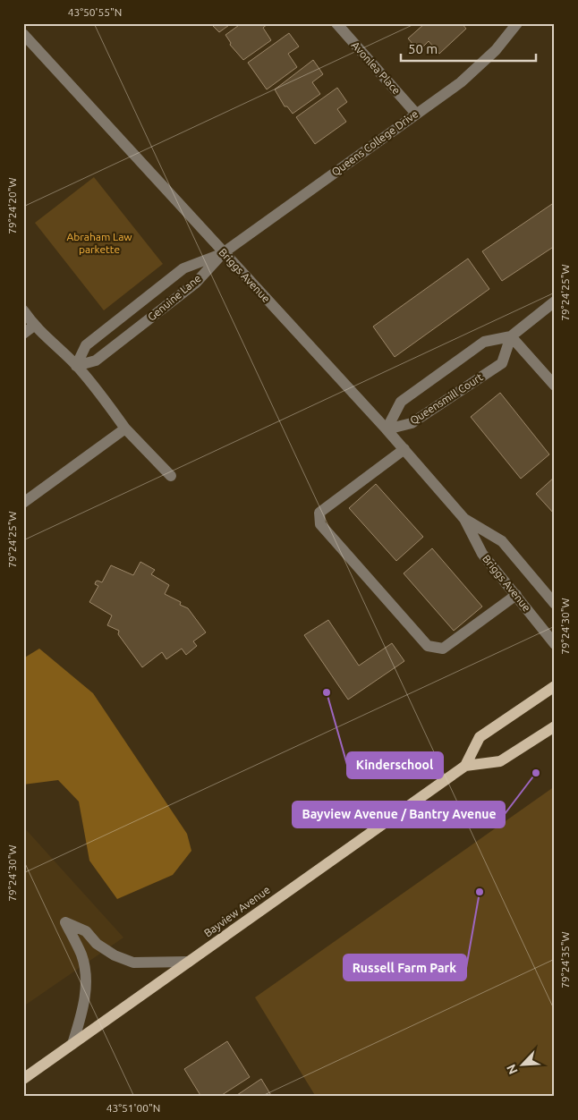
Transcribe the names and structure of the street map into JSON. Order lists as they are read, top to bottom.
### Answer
{
  "streets": {
    "main road": ["Bayview Avenue"],
    "street": [
      "Avonlea Place",
      "Queens College Drive",
      "Briggs Avenue",
      "Genuine Lane",
      "Queensmill Court"
    ]
  },
  "crossings": [
    ["Avonlea Place", "Queens College Drive"],
    ["Queens College Drive", "Briggs Avenue"],
    ["Queens College Drive", "Genuine Lane"],
    ["Briggs Avenue", "Genuine Lane"],
    ["Briggs Avenue", "Queensmill Court"]
  ],
  "parks": ["Abraham Law parkette"],
  "places": ["Kinderschool", "Bayview Avenue / Bantry Avenue", "Russell Farm Park"],
  "scale_bar": "50 m",
  "north": "bottom left",
  "coordinates": [
    "43°50'55\"N",
    "79°24'20\"W",
    "79°24'25\"W",
    "79°24'30\"W",
    "79°24'35\"W",
    "43°51'00\"N"
  ]
}
